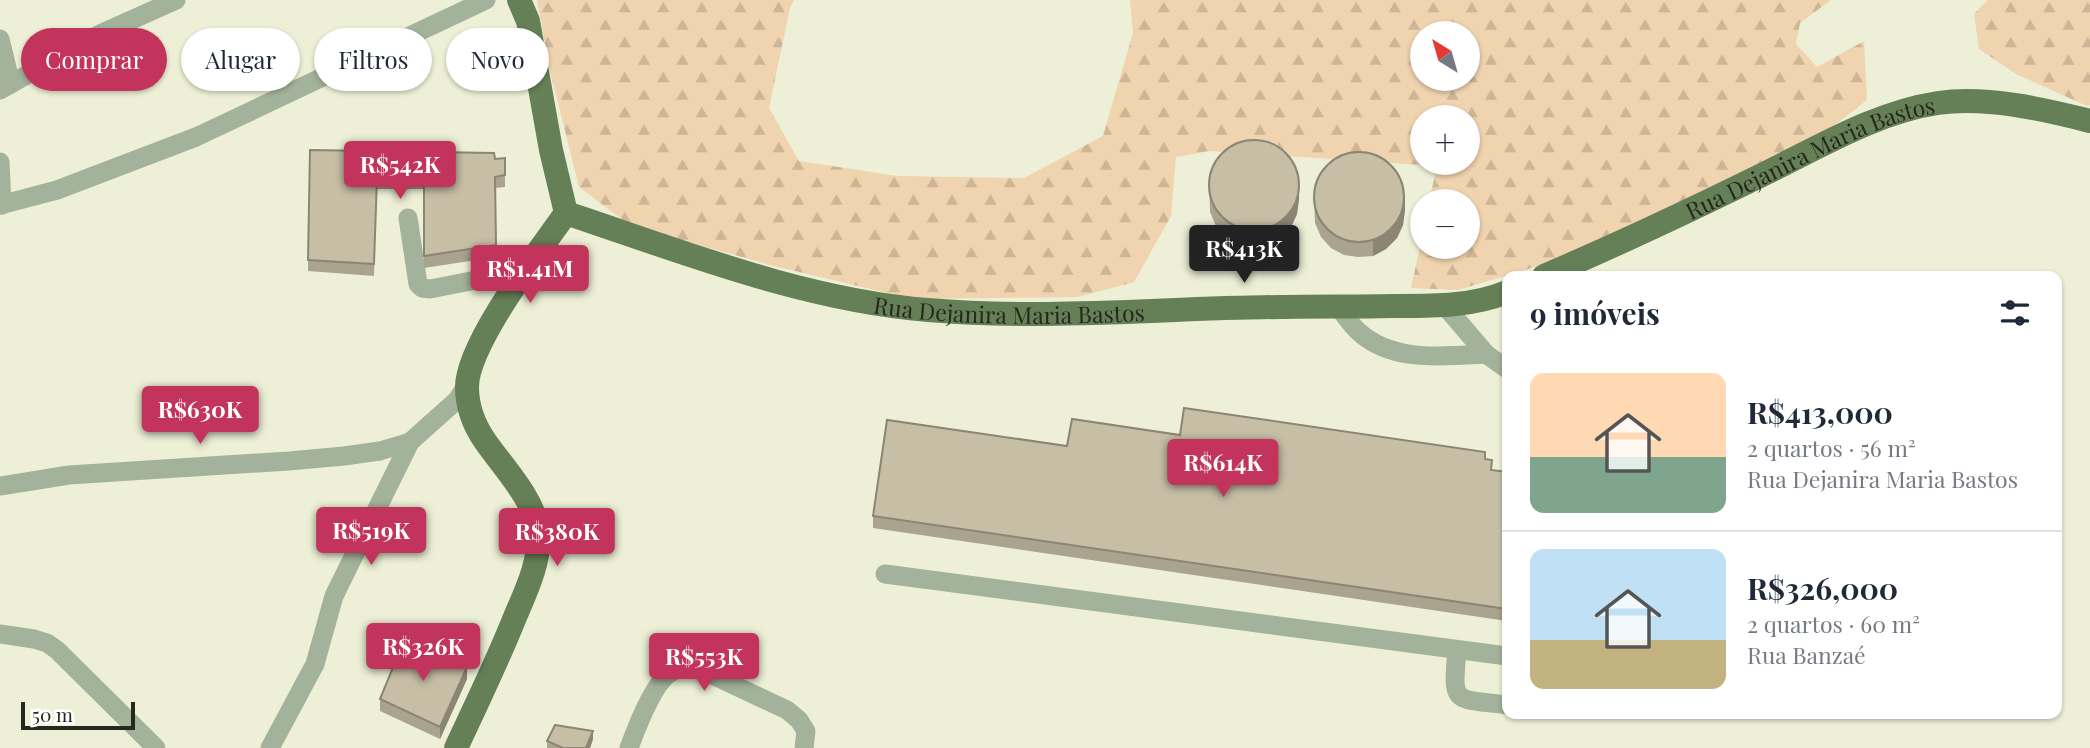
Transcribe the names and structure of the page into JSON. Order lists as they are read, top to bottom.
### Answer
{
  "streets": {
    "main road": ["Rua Dejanira Maria Bastos"]
  },
  "scale_bar": "50 m",
  "north": "top left",
  "page": {
    "map_buttons": ["+", "−"],
    "chip": [
      "Comprar",
      "Alugar",
      "Filtros",
      "Novo"
    ],
    "price": [
      "R$542K",
      "R$413K",
      "R$1.41M",
      "R$630K",
      "R$614K",
      "R$519K",
      "R$380K",
      "R$326K",
      "R$553K"
    ],
    "heading": "9 imóveis",
    "list": [
      {
        "name": "R$413,000",
        "note": "2 quartos · 56 m² · Rua Dejanira Maria Bastos"
      },
      {
        "name": "R$326,000",
        "note": "2 quartos · 60 m² · Rua Banzaé"
      }
    ],
    "scale": "50 m"
  }
}
